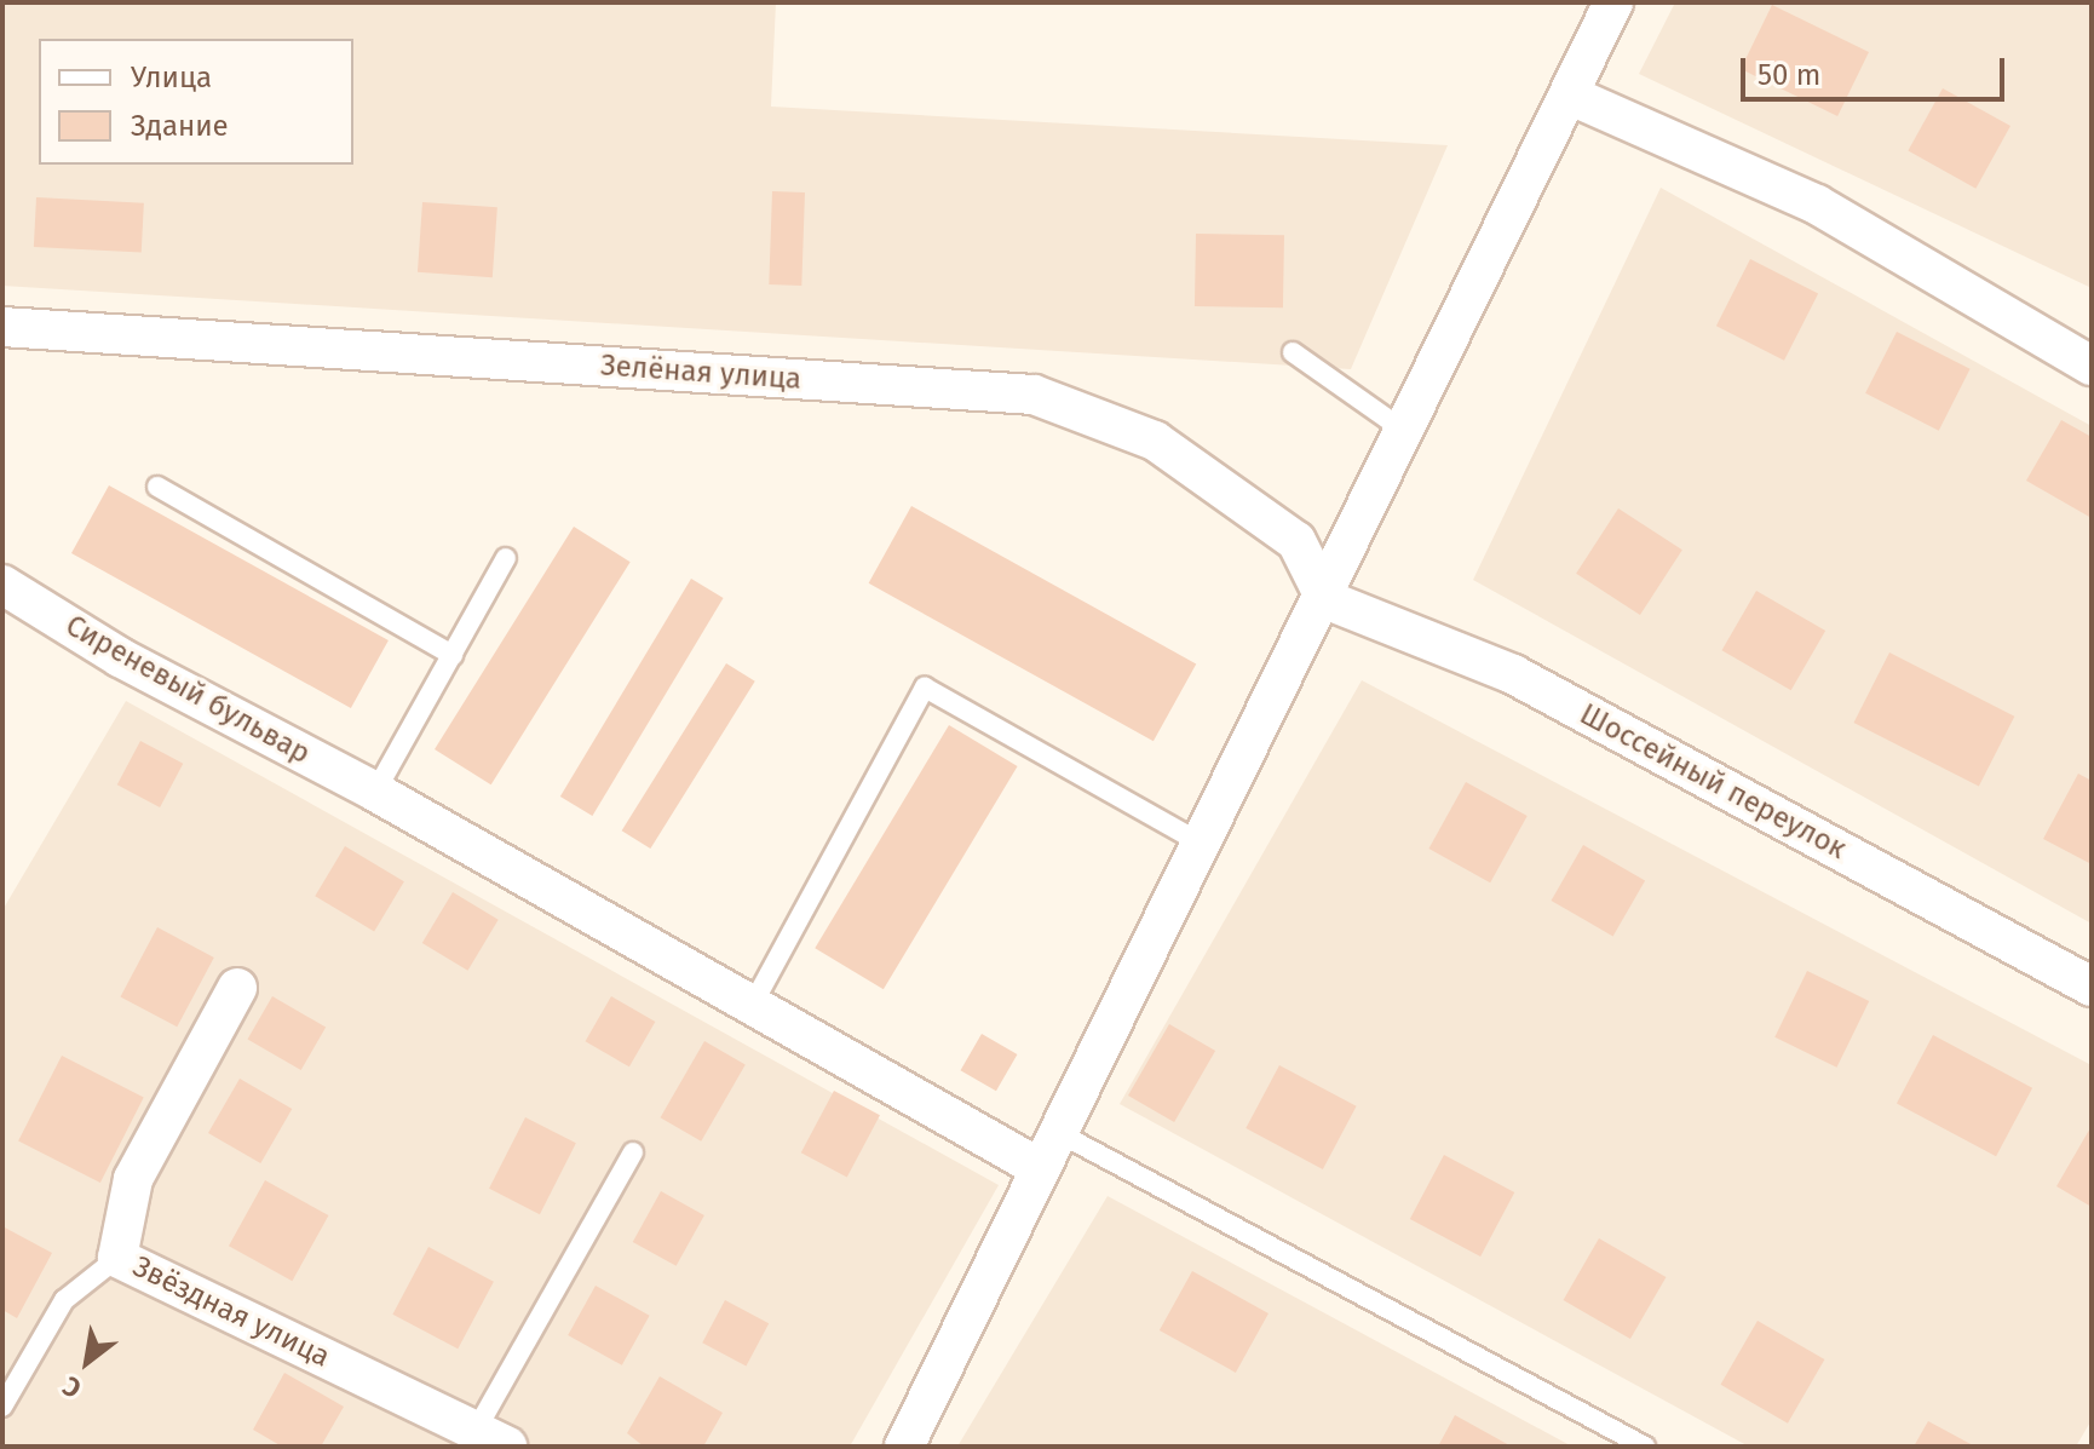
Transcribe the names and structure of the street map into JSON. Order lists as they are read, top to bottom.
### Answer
{
  "streets": {
    "street": [
      "Зелёная улица",
      "Сиреневый бульвар",
      "Шоссейный переулок",
      "Звёздная улица"
    ]
  },
  "crossings": [
    ["Зелёная улица", "Шоссейный переулок"]
  ],
  "legend": ["Улица", "Здание"],
  "scale_bar": "50 m",
  "north": "bottom left"
}
